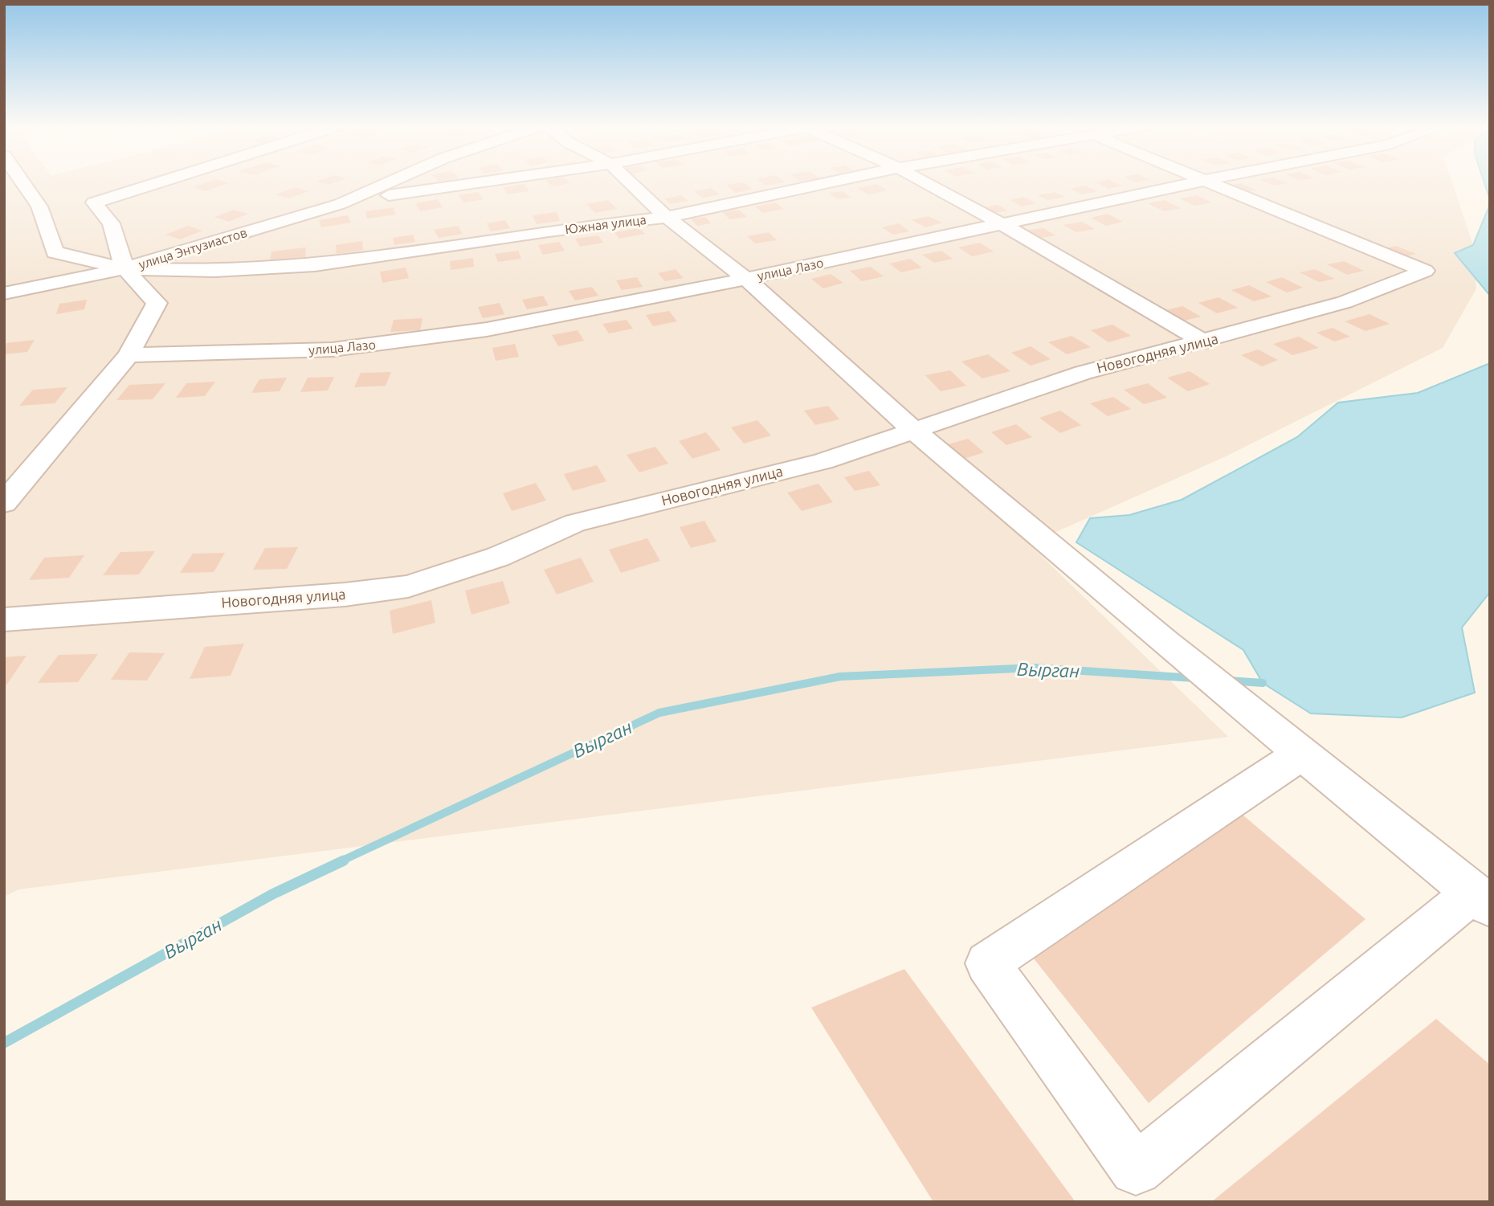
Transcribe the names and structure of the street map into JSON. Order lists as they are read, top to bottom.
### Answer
{
  "streets": {
    "street": [
      "Южная улица",
      "улица Энтузиастов",
      "улица Лазо",
      "Новогодняя улица"
    ]
  },
  "crossings": [
    ["Южная улица", "улица Энтузиастов"],
    ["улица Энтузиастов", "улица Лазо"]
  ],
  "water": ["Вырган"]
}
